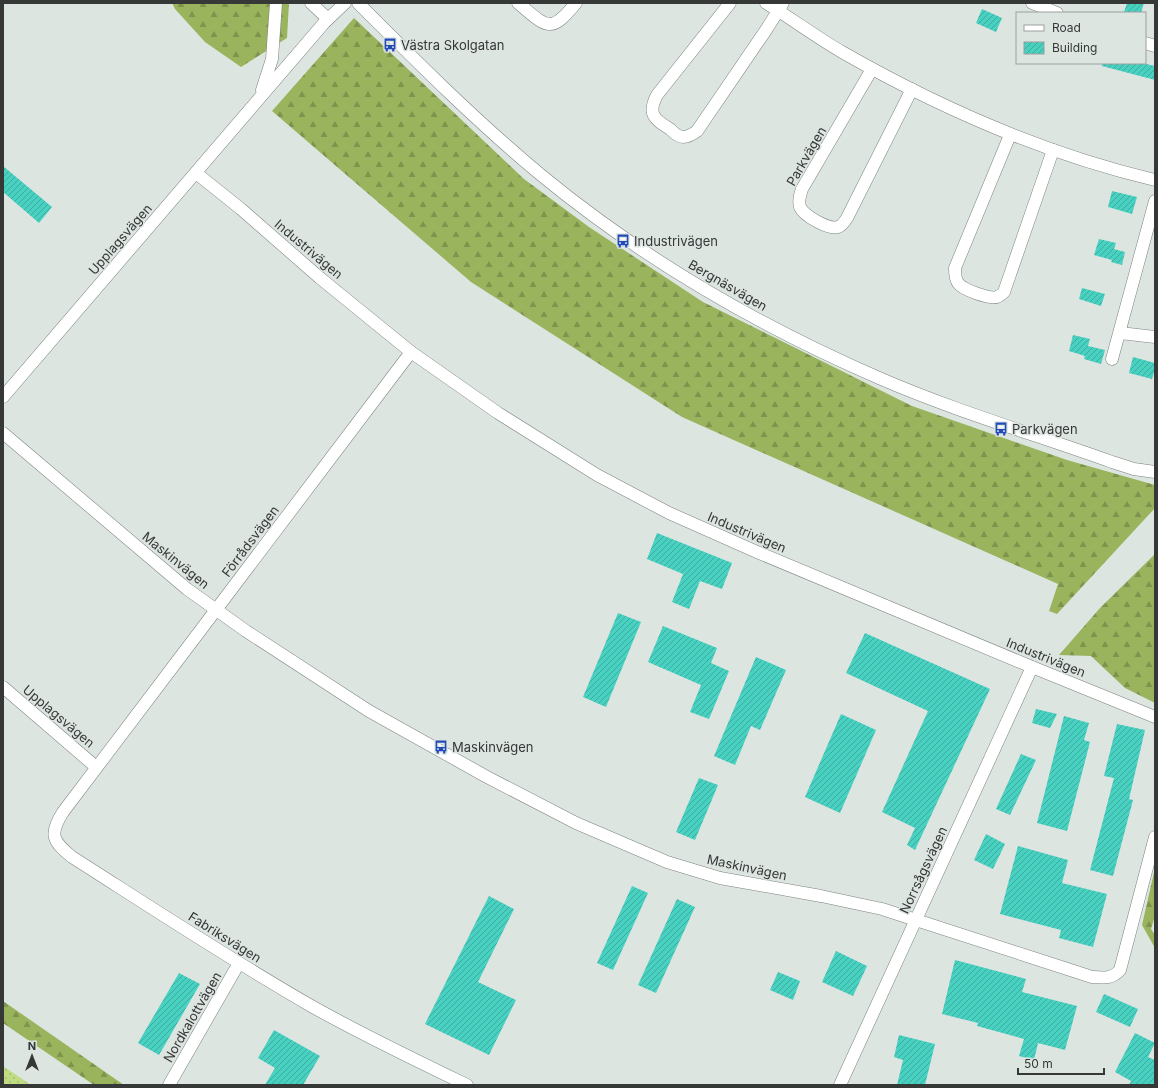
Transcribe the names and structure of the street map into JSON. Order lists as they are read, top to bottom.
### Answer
{
  "streets": {
    "street": [
      "Parkvägen",
      "Upplagsvägen",
      "Industrivägen",
      "Bergnäsvägen",
      "Förrådsvägen",
      "Maskinvägen",
      "Norrsågsvägen",
      "Fabriksvägen",
      "Nordkalottvägen"
    ]
  },
  "crossings": [
    ["Upplagsvägen", "Industrivägen"],
    ["Upplagsvägen", "Förrådsvägen"],
    ["Upplagsvägen", "Fabriksvägen"],
    ["Industrivägen", "Förrådsvägen"],
    ["Industrivägen", "Norrsågsvägen"],
    ["Förrådsvägen", "Maskinvägen"],
    ["Förrådsvägen", "Fabriksvägen"],
    ["Maskinvägen", "Norrsågsvägen"],
    ["Fabriksvägen", "Nordkalottvägen"]
  ],
  "places": {
    "bus stop": [
      "Västra Skolgatan",
      "Industrivägen",
      "Parkvägen",
      "Maskinvägen"
    ]
  },
  "legend": ["Road", "Building"],
  "scale_bar": "50 m",
  "north": "top"
}
